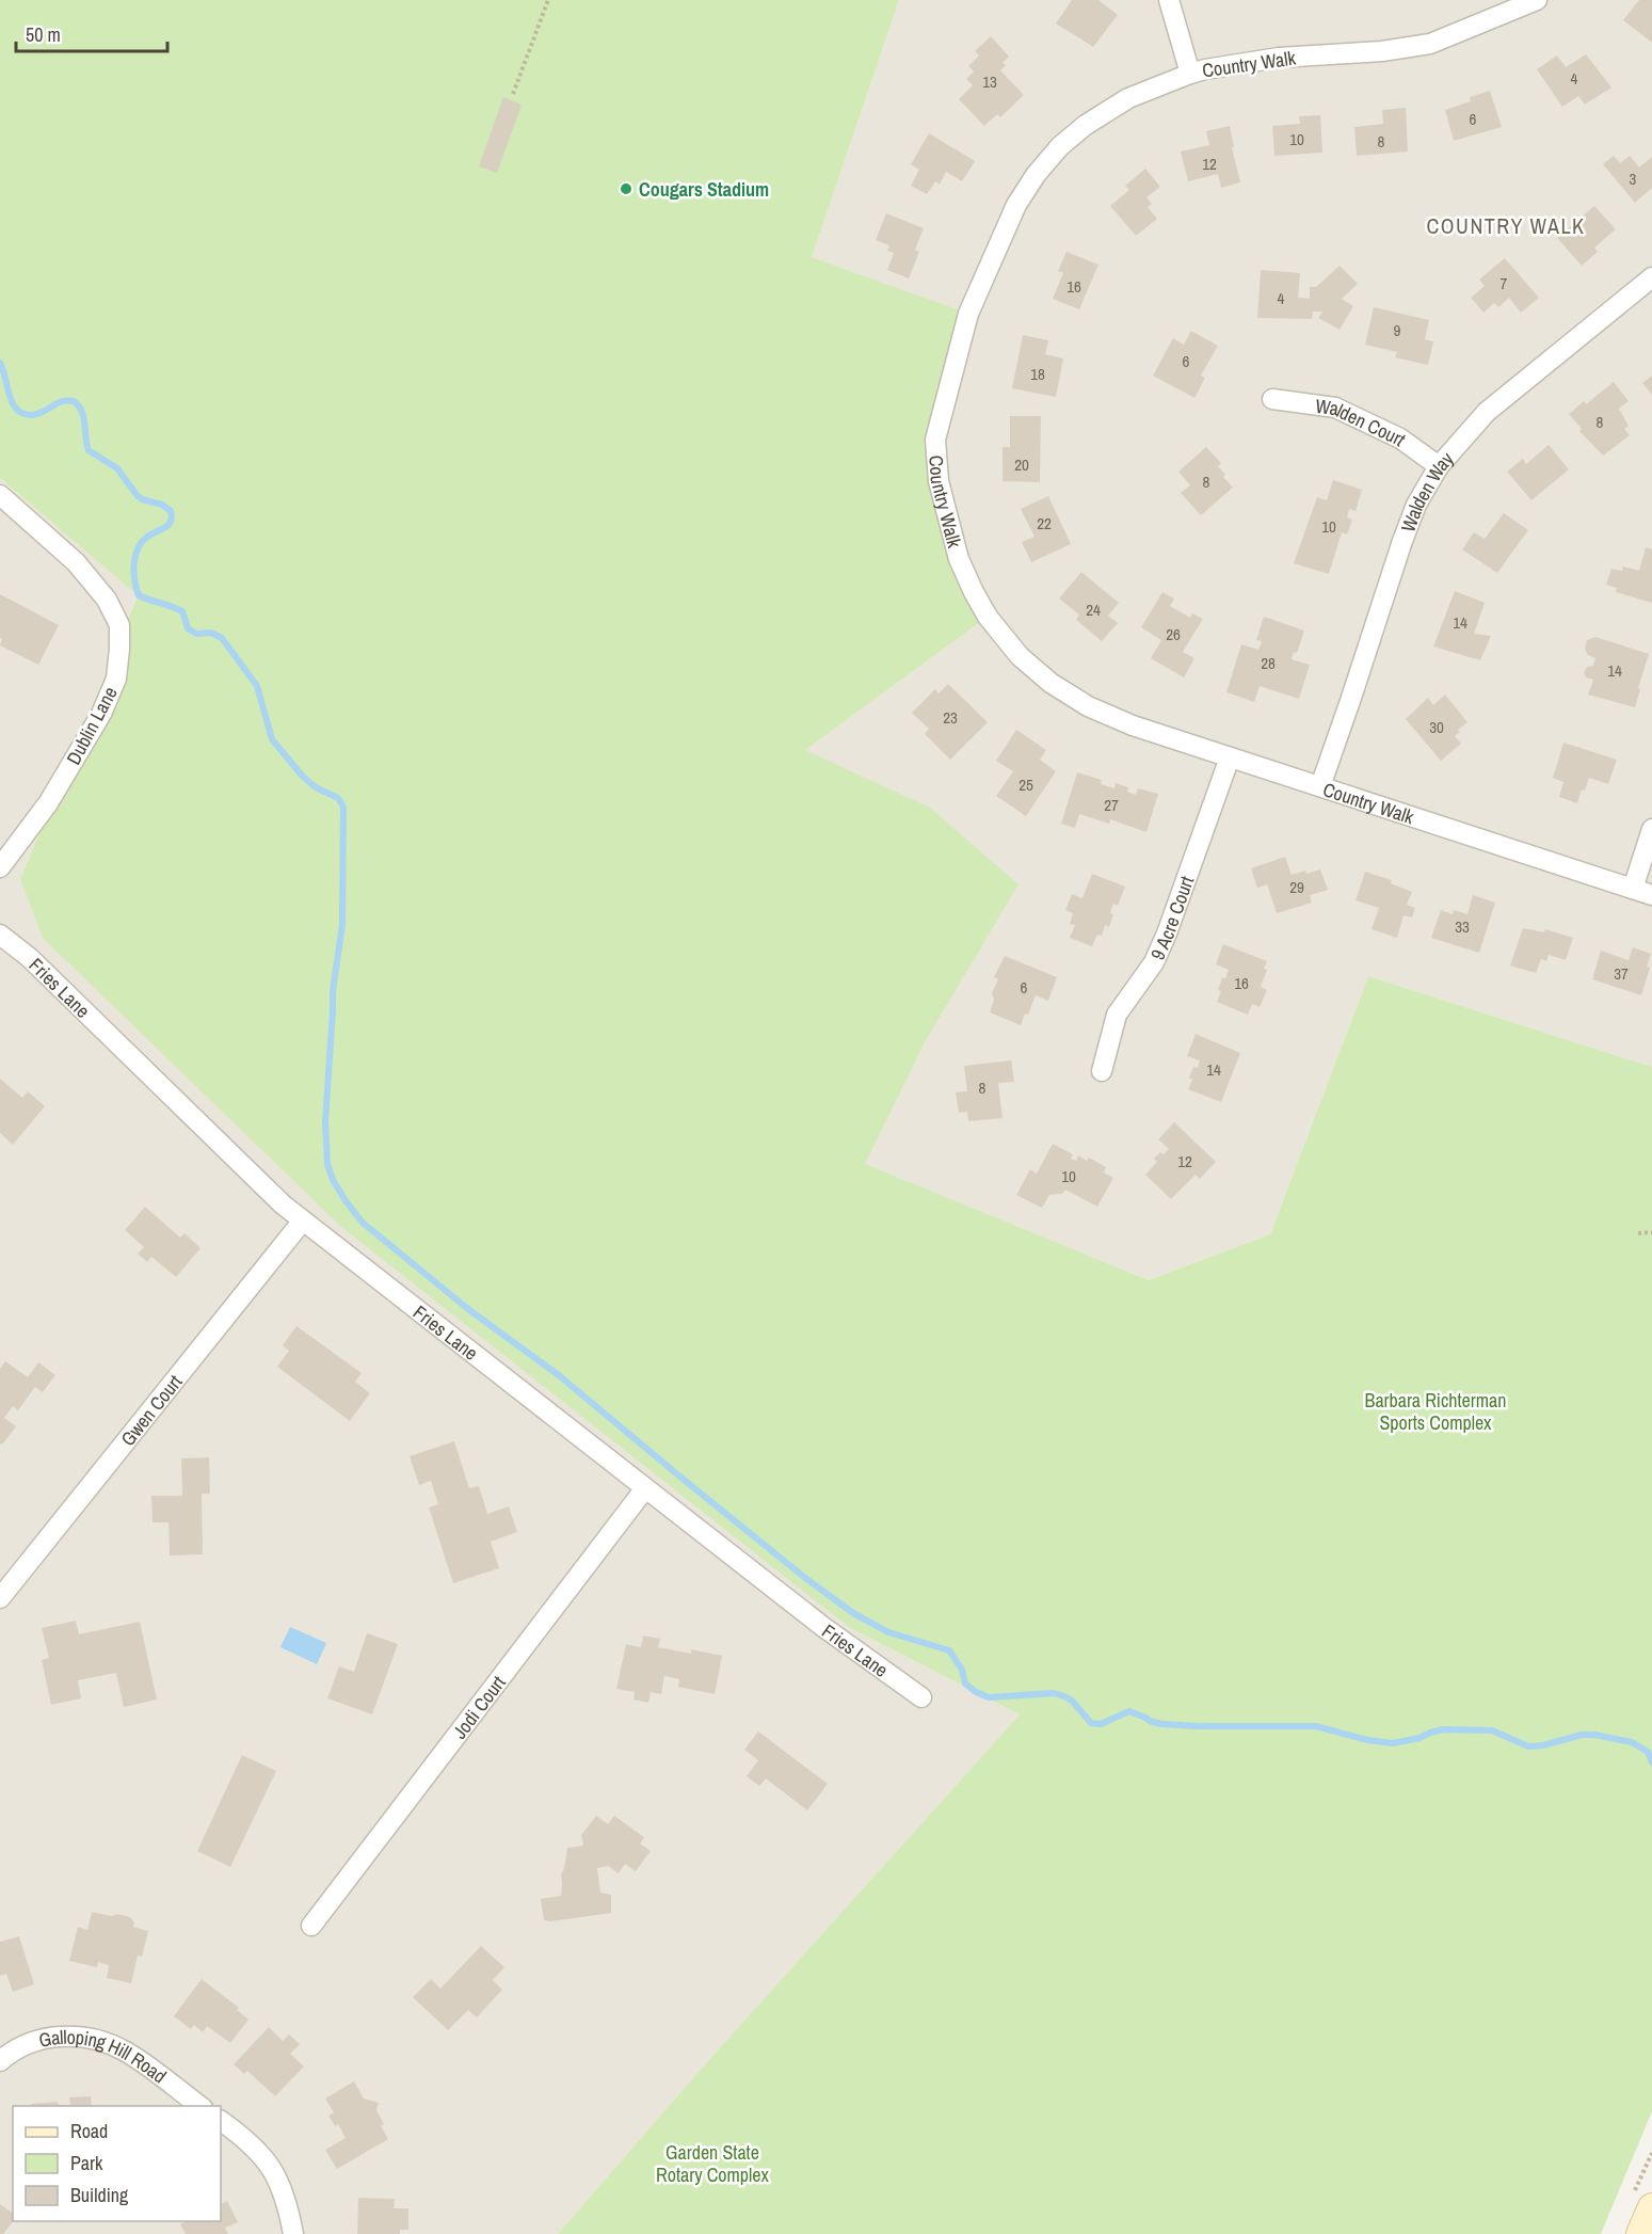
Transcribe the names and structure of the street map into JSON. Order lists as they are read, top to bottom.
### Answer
{
  "streets": {
    "street": [
      "Country Walk",
      "Walden Court",
      "Walden Way",
      "Dublin Lane",
      "9 Acre Court",
      "Fries Lane",
      "Gwen Court",
      "Jodi Court",
      "Galloping Hill Road"
    ]
  },
  "crossings": [
    ["Country Walk", "Walden Way"],
    ["Country Walk", "9 Acre Court"],
    ["Walden Court", "Walden Way"],
    ["Fries Lane", "Gwen Court"],
    ["Fries Lane", "Jodi Court"]
  ],
  "districts": ["COUNTRY WALK"],
  "parks": ["Barbara Richterman Sports Complex", "Garden State Rotary Complex"],
  "places": ["Cougars Stadium"],
  "house_numbers": [
    "4",
    "13",
    "6",
    "10",
    "8",
    "12",
    "3",
    "7",
    "16",
    "4",
    "9",
    "6",
    "18",
    "8",
    "20",
    "8",
    "22",
    "10",
    "24",
    "14",
    "26",
    "28",
    "14",
    "23",
    "30",
    "25",
    "27",
    "29",
    "33",
    "37",
    "16",
    "6",
    "14",
    "8",
    "12",
    "10"
  ],
  "legend": ["Road", "Park", "Building"],
  "scale_bar": "50 m"
}
